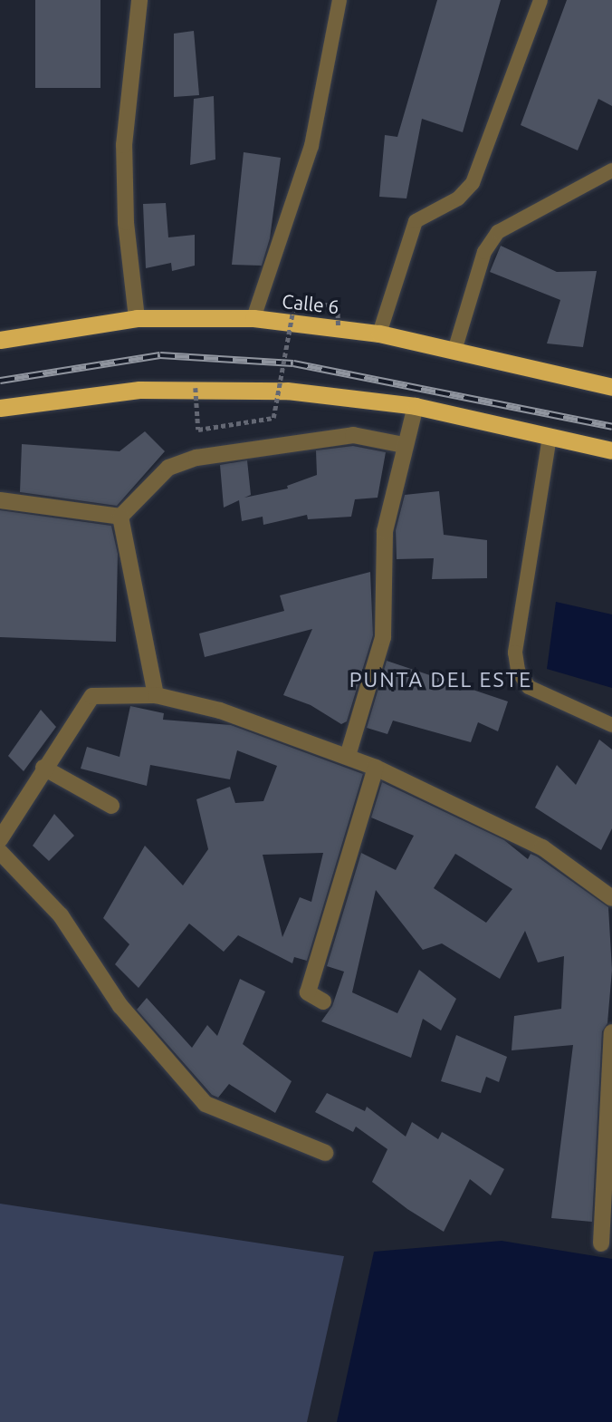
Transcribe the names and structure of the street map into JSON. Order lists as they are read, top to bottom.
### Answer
{
  "streets": {
    "highway": ["Calle 6"]
  },
  "districts": ["PUNTA DEL ESTE"]
}
